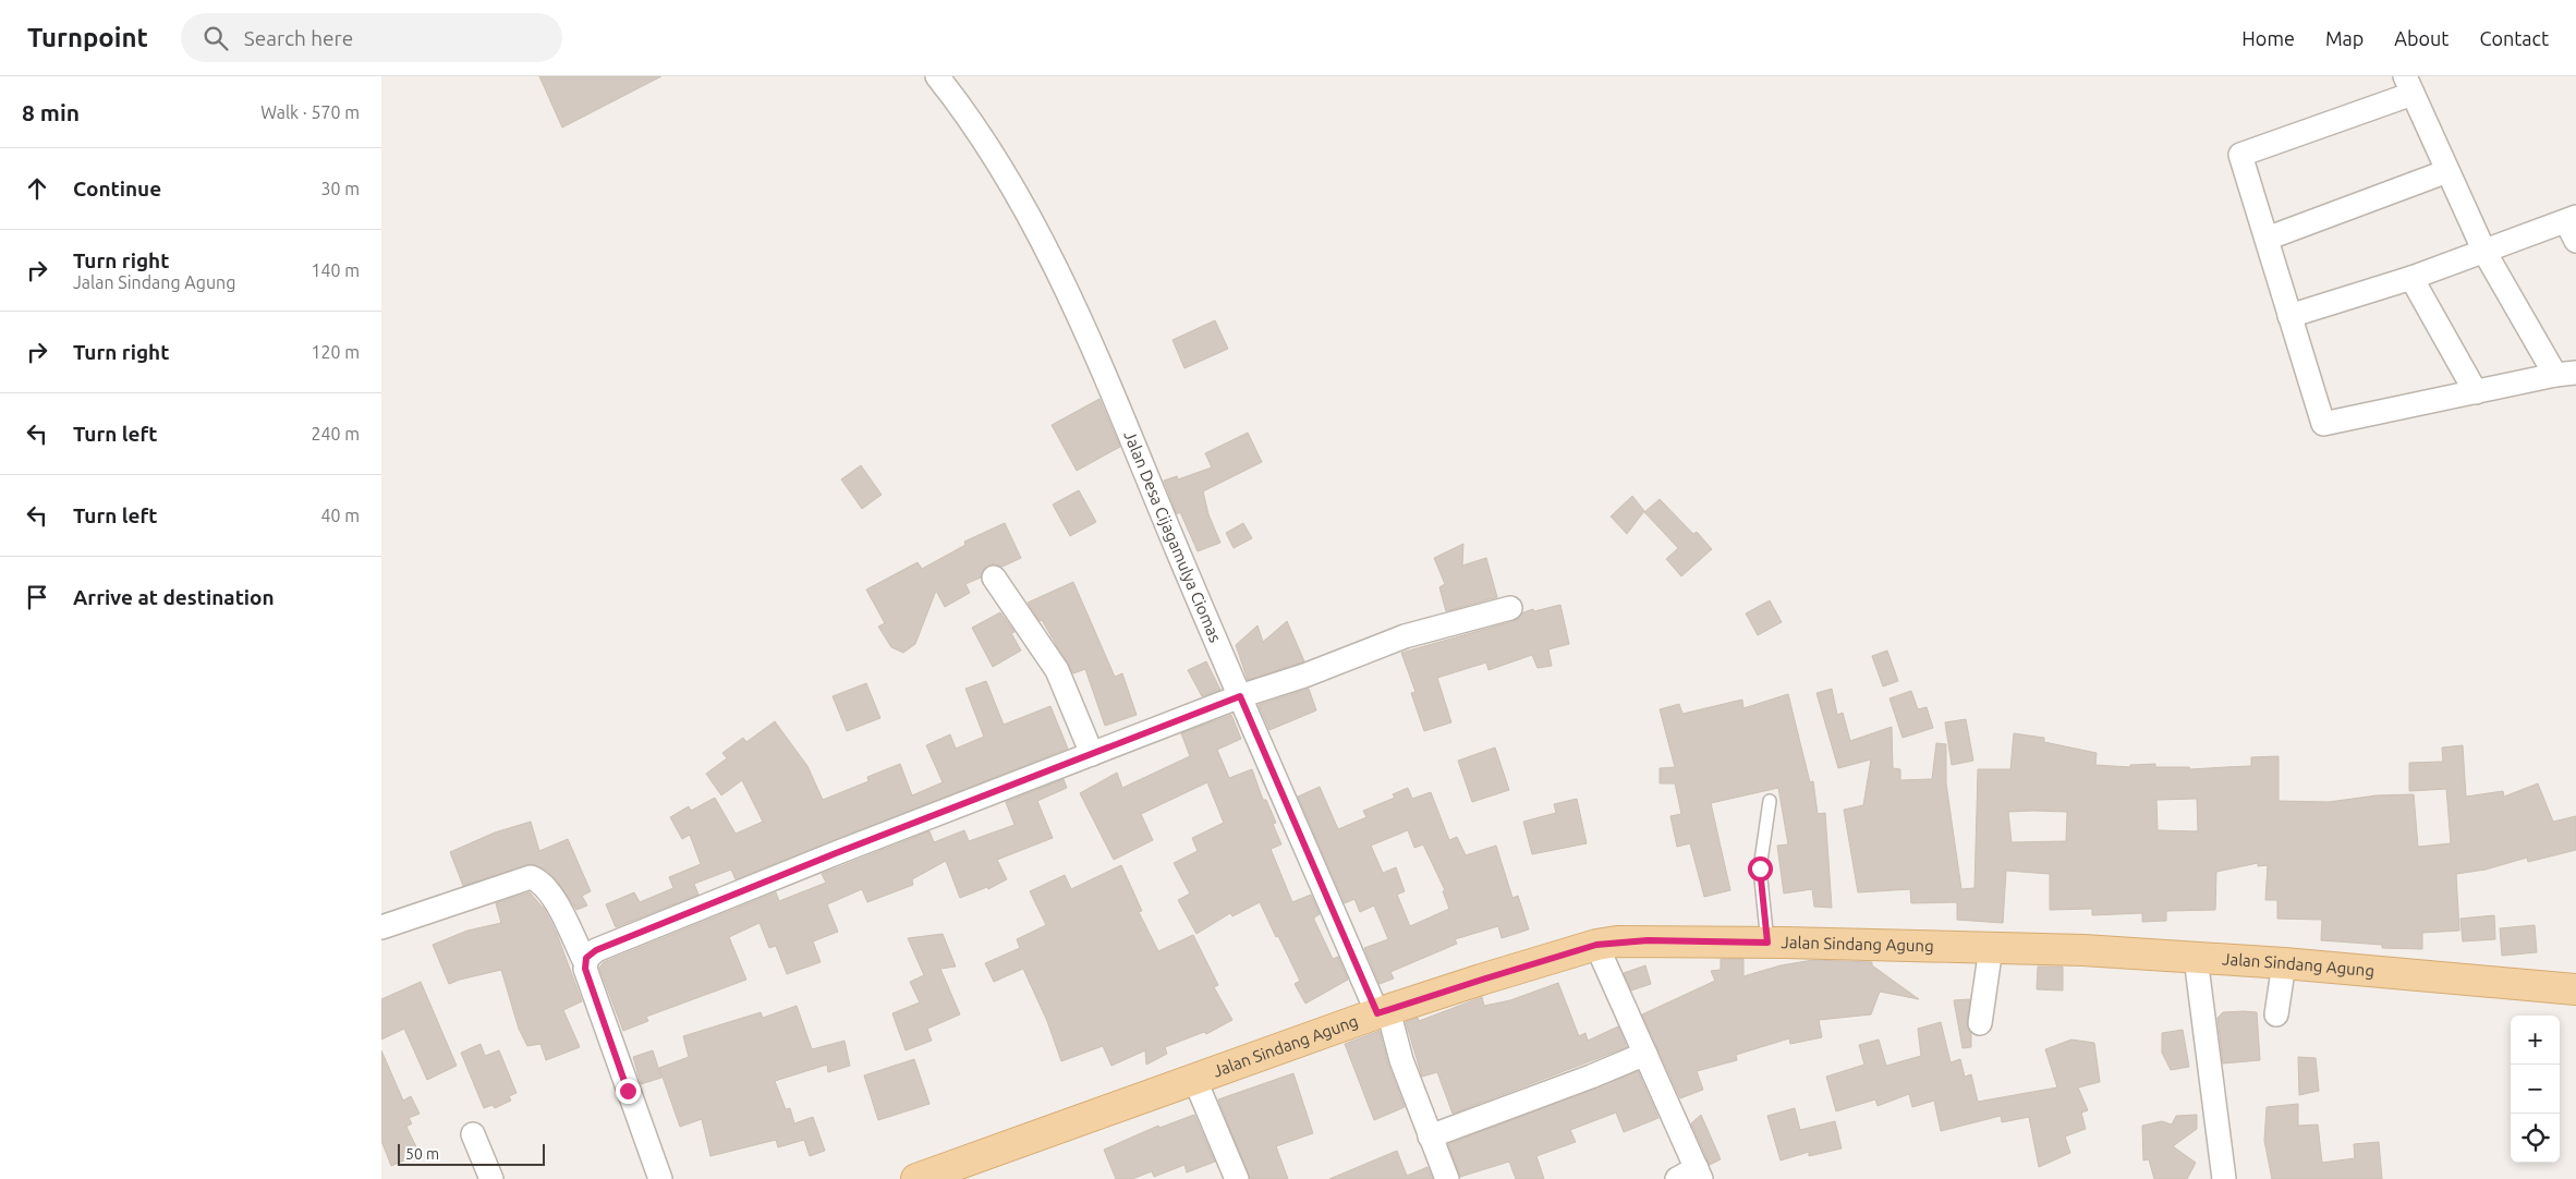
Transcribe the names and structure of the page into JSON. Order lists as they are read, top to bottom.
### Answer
{
  "streets": {
    "main road": ["Jalan Sindang Agung"],
    "street": ["Jalan Desa Cijagamulya Ciomas"]
  },
  "crossings": [
    ["Jalan Desa Cijagamulya Ciomas", "Jalan Sindang Agung"]
  ],
  "scale_bar": "50 m",
  "page": {
    "header": "Turnpoint",
    "search": "Search here",
    "nav": [
      "Home",
      "Map",
      "About",
      "Contact"
    ],
    "heading": ["8 min", "Walk · 570 m"],
    "list": [
      ["Continue", "30 m"],
      ["Turn right", "Jalan Sindang Agung", "140 m"],
      ["Turn right", "120 m"],
      ["Turn left", "240 m"],
      ["Turn left", "40 m"],
      "Arrive at destination"
    ],
    "map_buttons": ["+", "−"],
    "scale": "50 m"
  }
}
